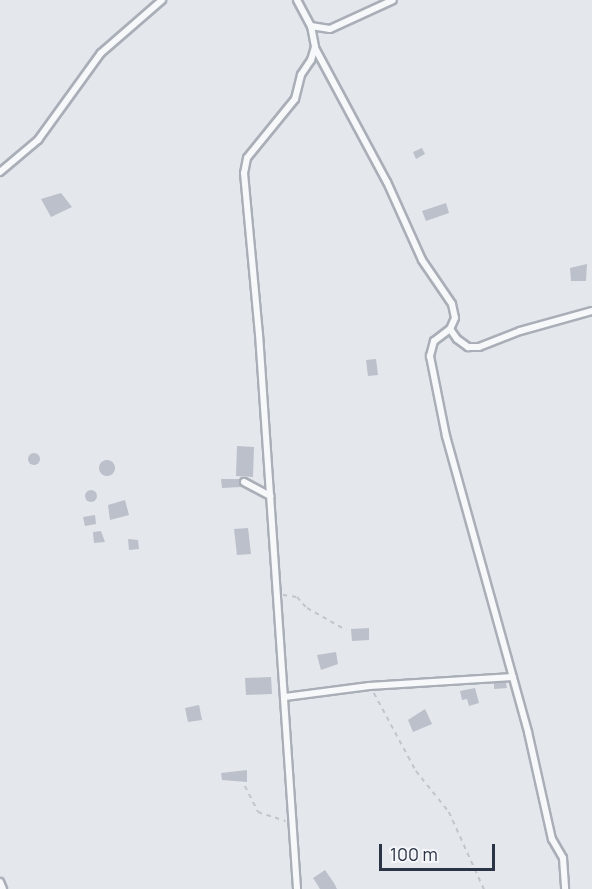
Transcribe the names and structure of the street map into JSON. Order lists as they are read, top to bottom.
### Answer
{
  "scale_bar": "100 m"
}
